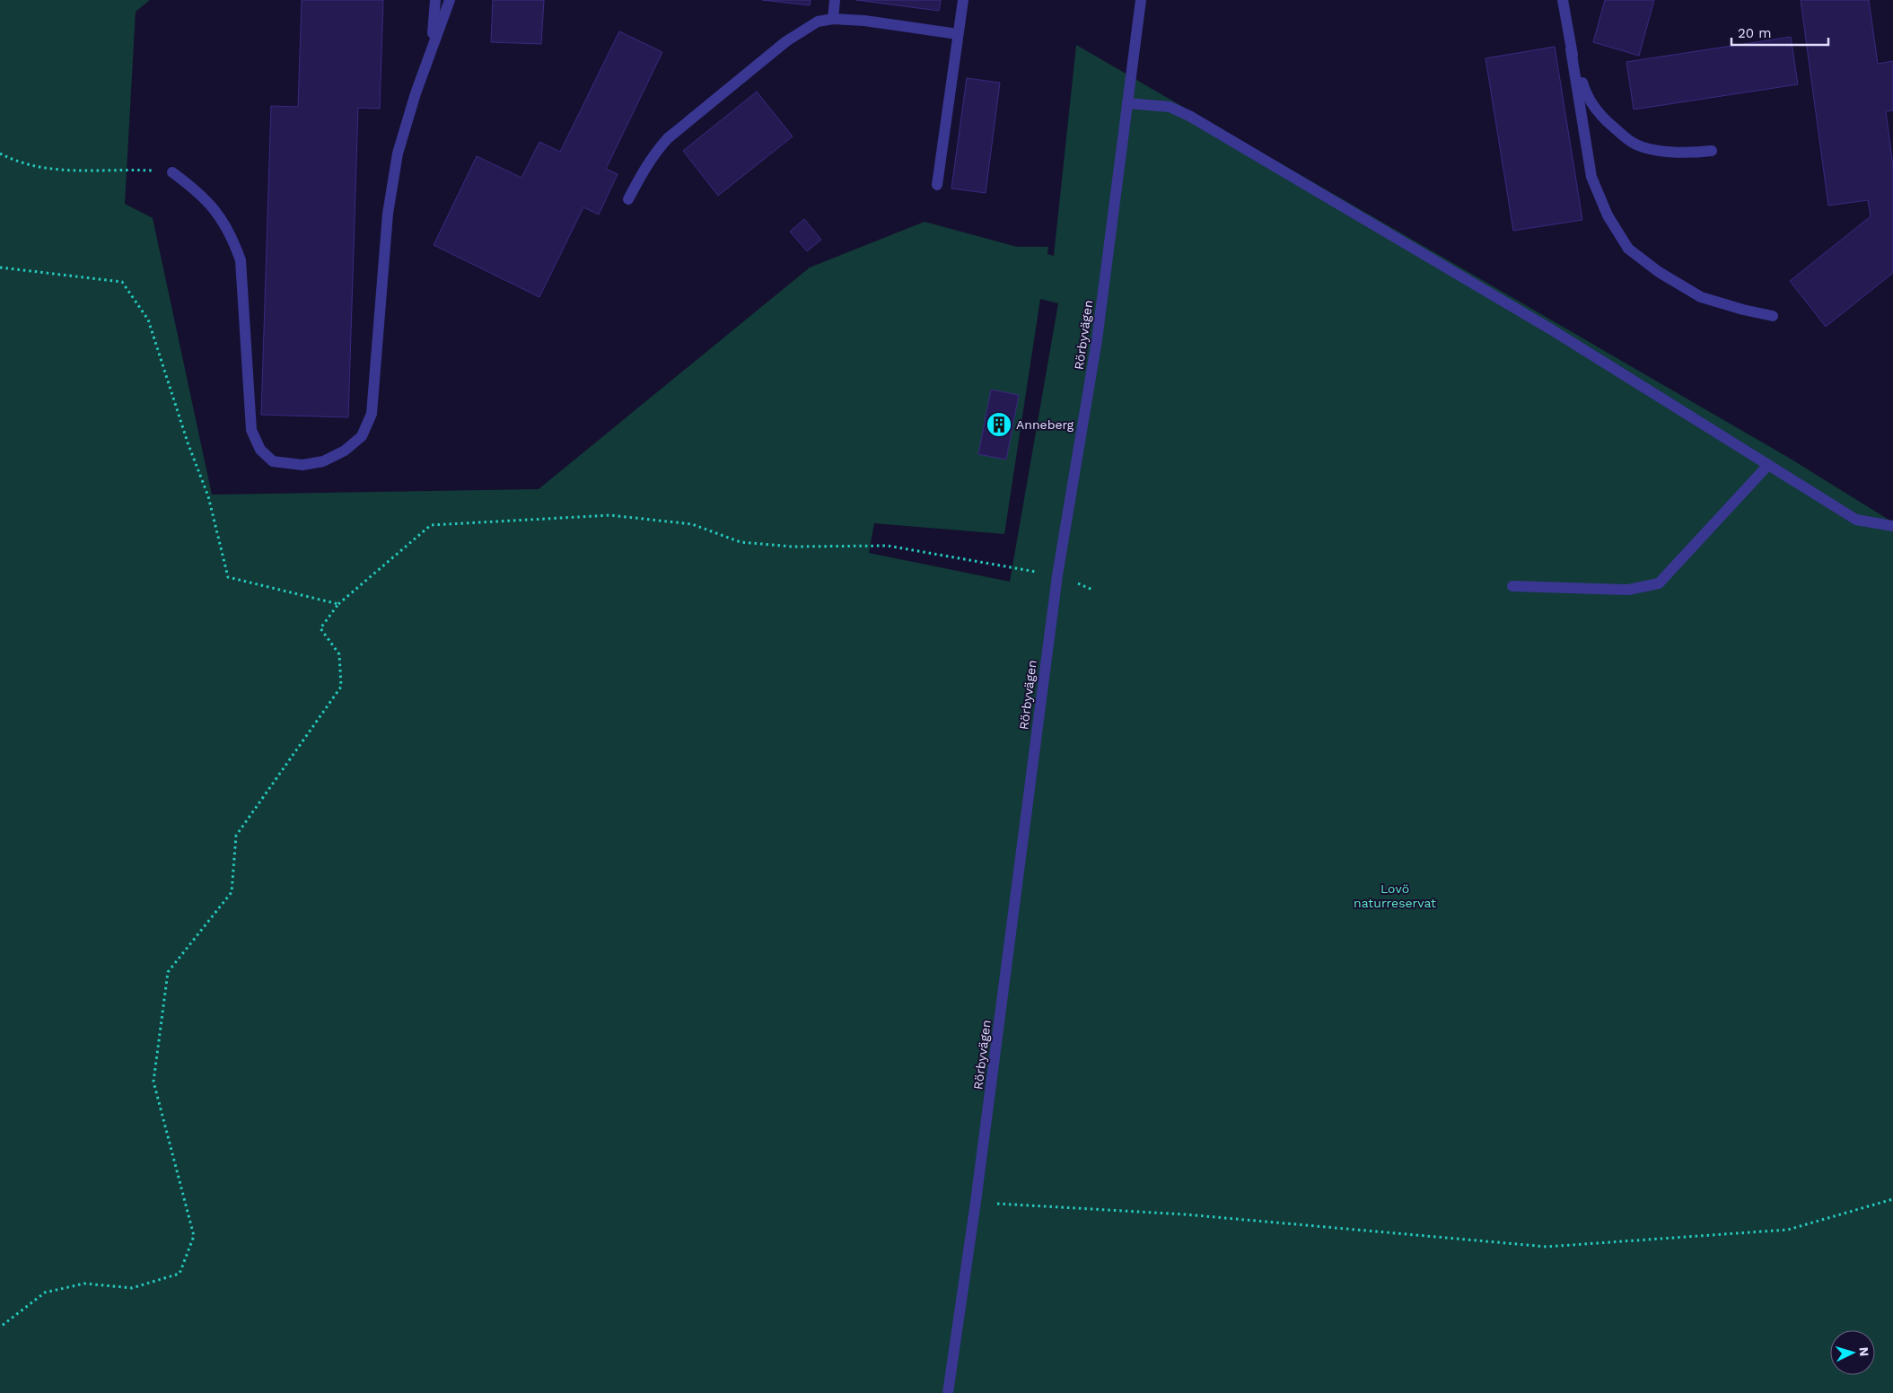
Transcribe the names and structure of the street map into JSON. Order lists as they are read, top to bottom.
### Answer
{
  "streets": {
    "street": ["Rörbyvägen"]
  },
  "parks": ["Lovö naturreservat"],
  "places": {
    "building": ["Anneberg"]
  },
  "scale_bar": "20 m",
  "north": "right"
}
